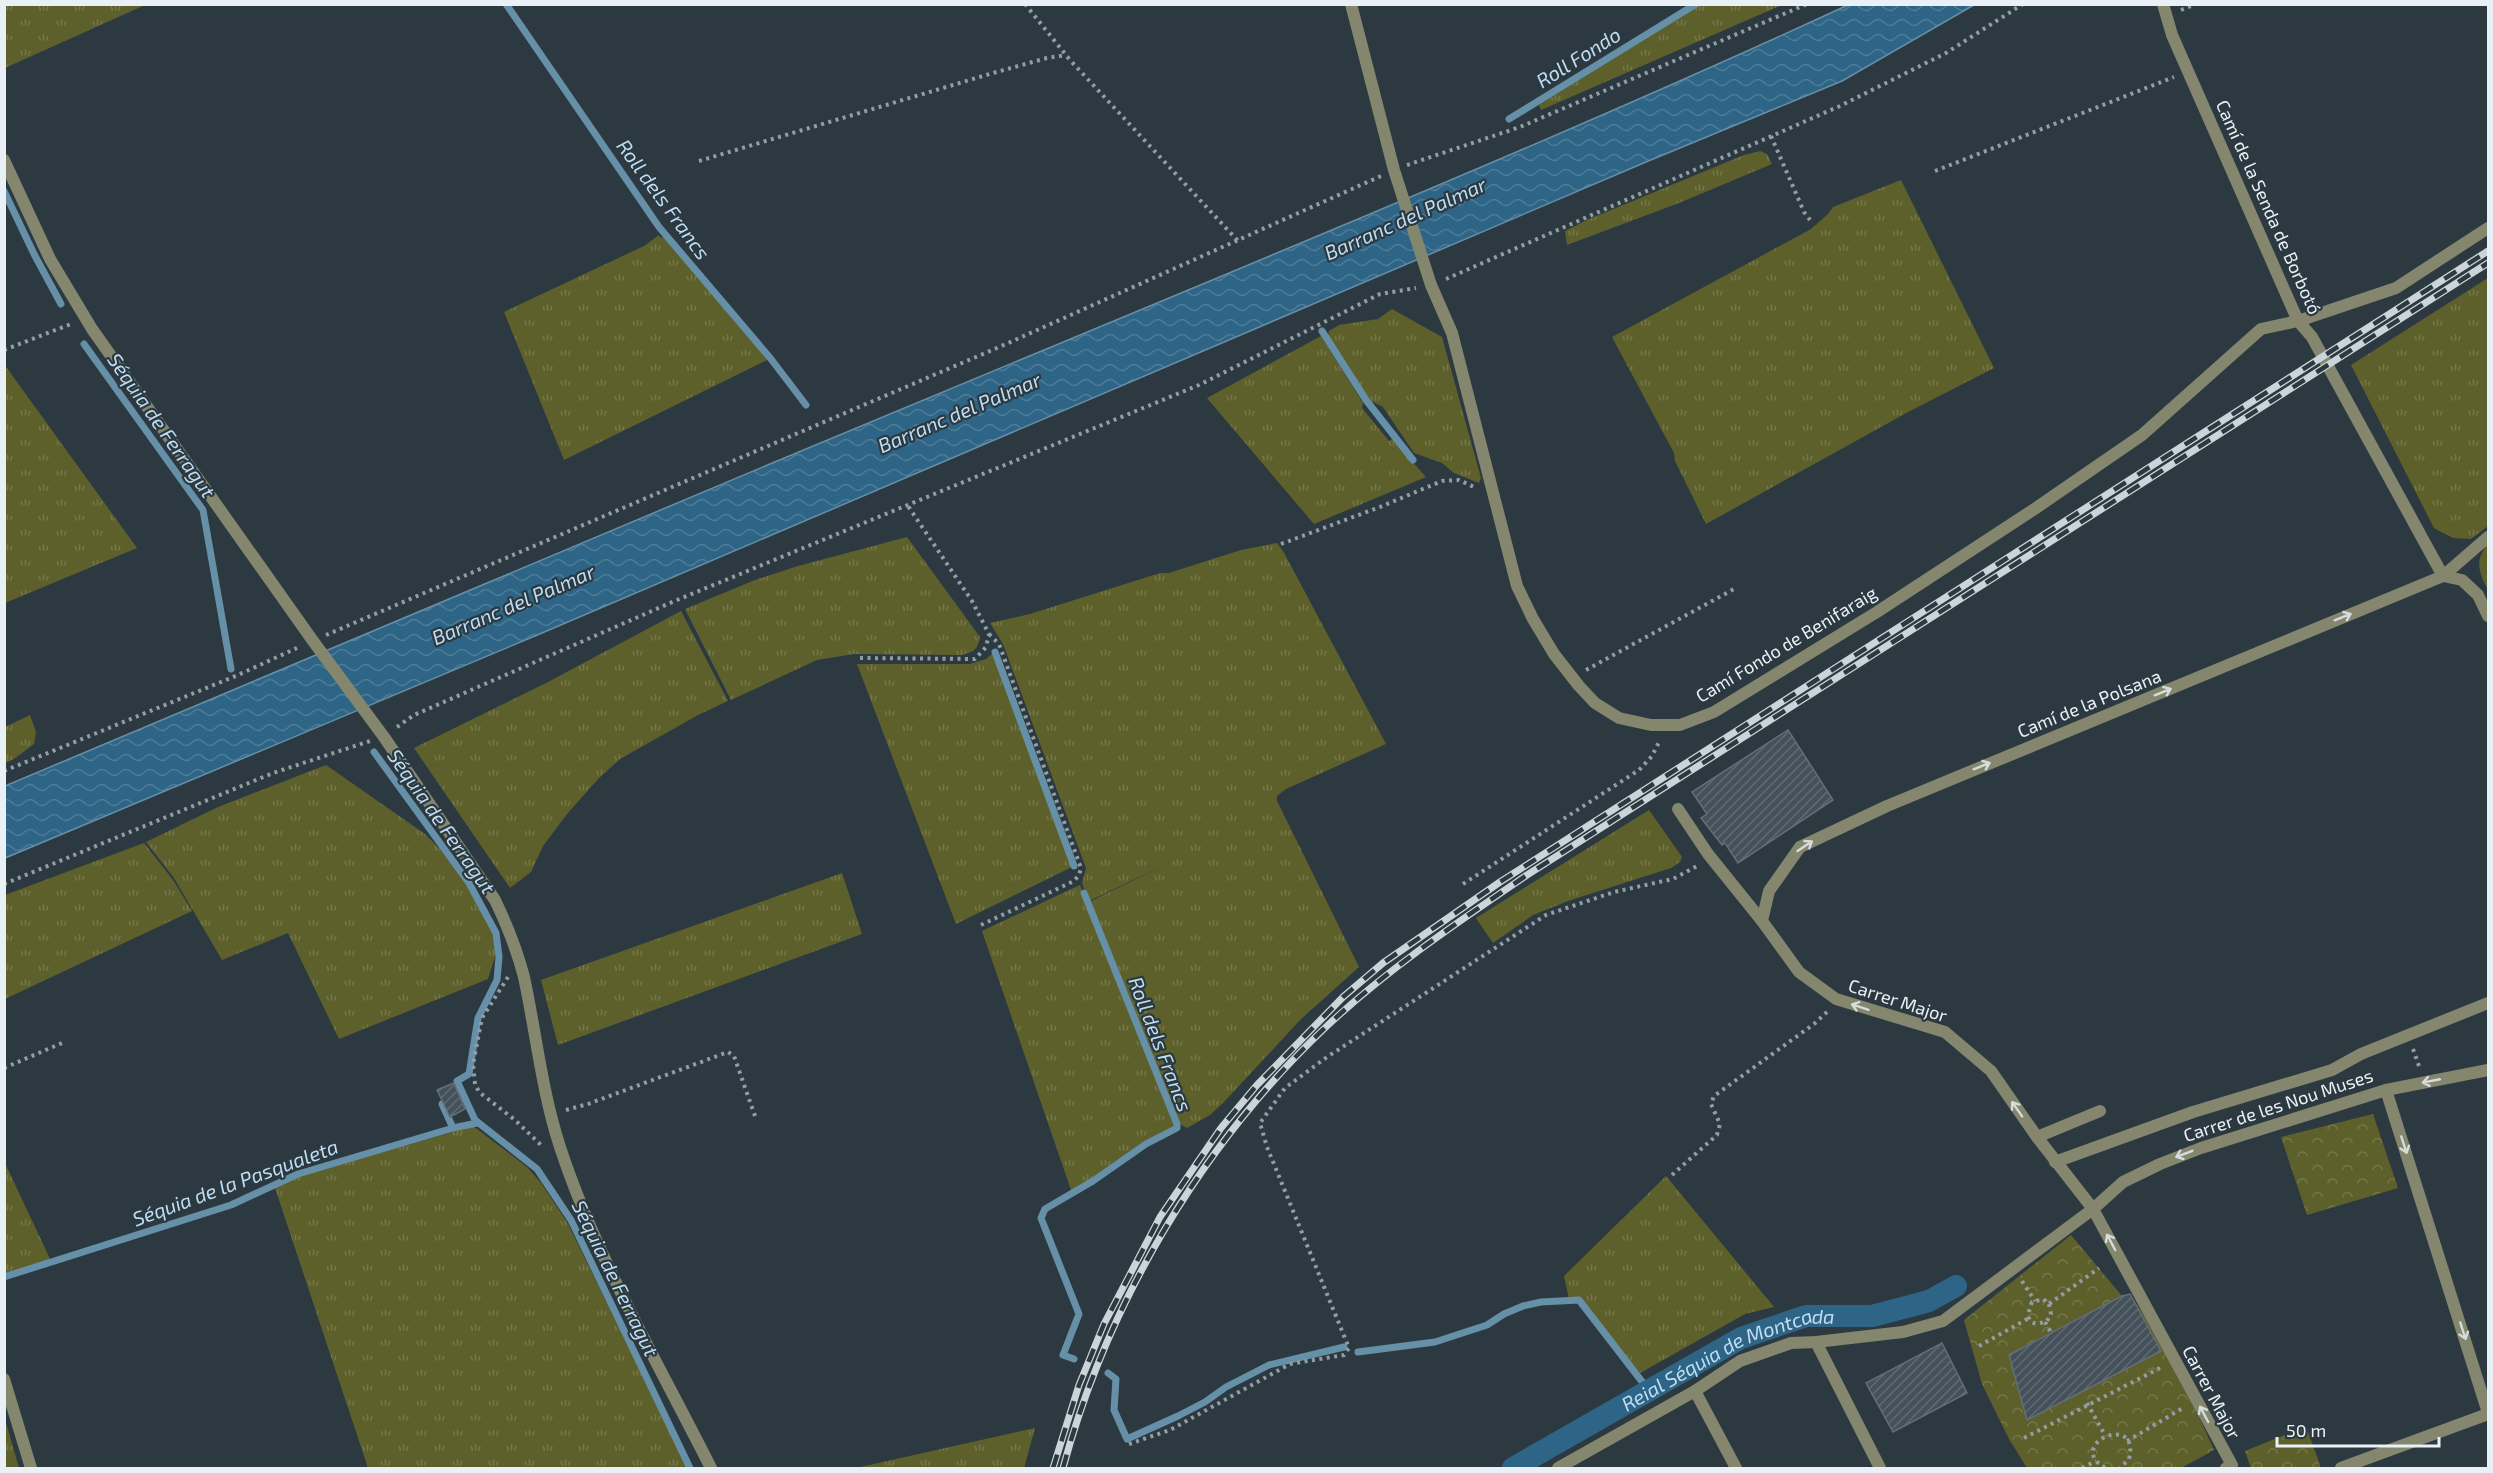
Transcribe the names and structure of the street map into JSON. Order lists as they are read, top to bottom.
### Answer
{
  "streets": {
    "street": [
      "Camí de la Senda de Borbotó",
      "Camí Fondo de Benifaraig",
      "Camí de la Polsana",
      "Carrer Major",
      "Carrer de les Nou Muses"
    ]
  },
  "crossings": [
    ["Camí de la Senda de Borbotó", "Camí Fondo de Benifaraig"],
    ["Camí de la Senda de Borbotó", "Camí de la Polsana"],
    ["Camí de la Polsana", "Carrer Major"],
    ["Carrer Major", "Carrer de les Nou Muses"]
  ],
  "one_way": ["Camí de la Polsana", "Carrer Major"],
  "water": [
    "Roll Fondo",
    "Roll dels Francs",
    "Barranc del Palmar",
    "Séquia de Ferragut",
    "Séquia de la Pasqualeta",
    "Reial Séquia de Montcada"
  ],
  "scale_bar": "50 m"
}
